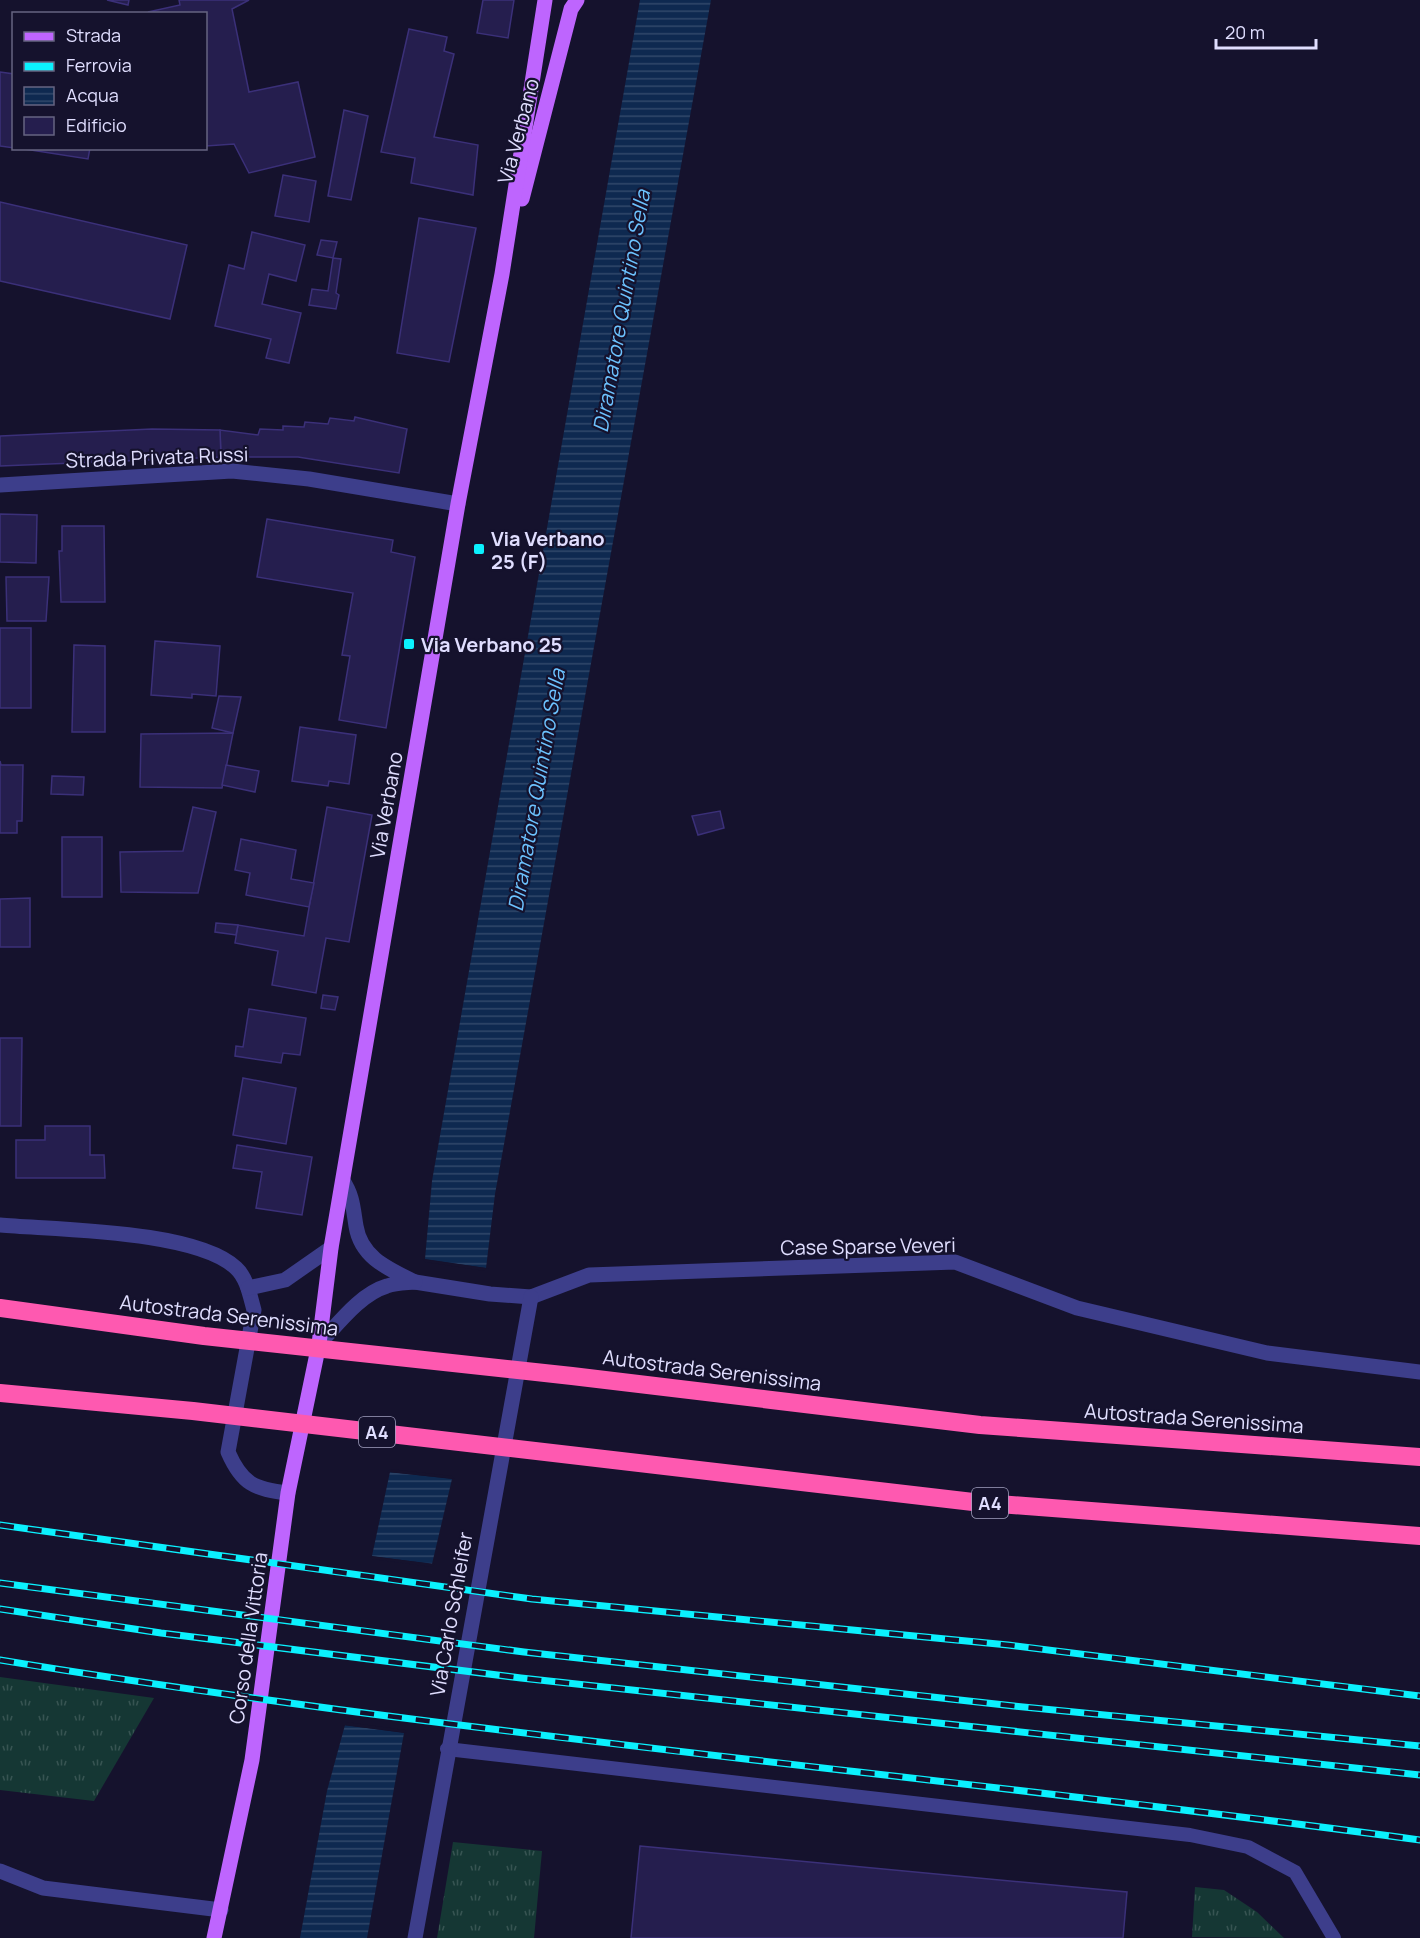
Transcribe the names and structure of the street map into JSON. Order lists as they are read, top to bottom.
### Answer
{
  "streets": {
    "highway": ["Autostrada Serenissima", "A4"],
    "main road": ["Via Verbano", "Corso della Vittoria"],
    "street": ["Strada Privata Russi", "Case Sparse Veveri", "Via Carlo Schleifer"]
  },
  "crossings": [
    ["Via Verbano", "Strada Privata Russi"],
    ["Via Verbano", "Case Sparse Veveri"],
    ["Via Verbano", "Corso della Vittoria"],
    ["Case Sparse Veveri", "Via Carlo Schleifer"],
    ["Case Sparse Veveri", "Corso della Vittoria"]
  ],
  "water": ["Diramatore Quintino Sella"],
  "places": {
    "transit": ["Via Verbano 25 (F)", "Via Verbano 25"]
  },
  "legend": [
    "Strada",
    "Ferrovia",
    "Acqua",
    "Edificio"
  ],
  "scale_bar": "20 m"
}
